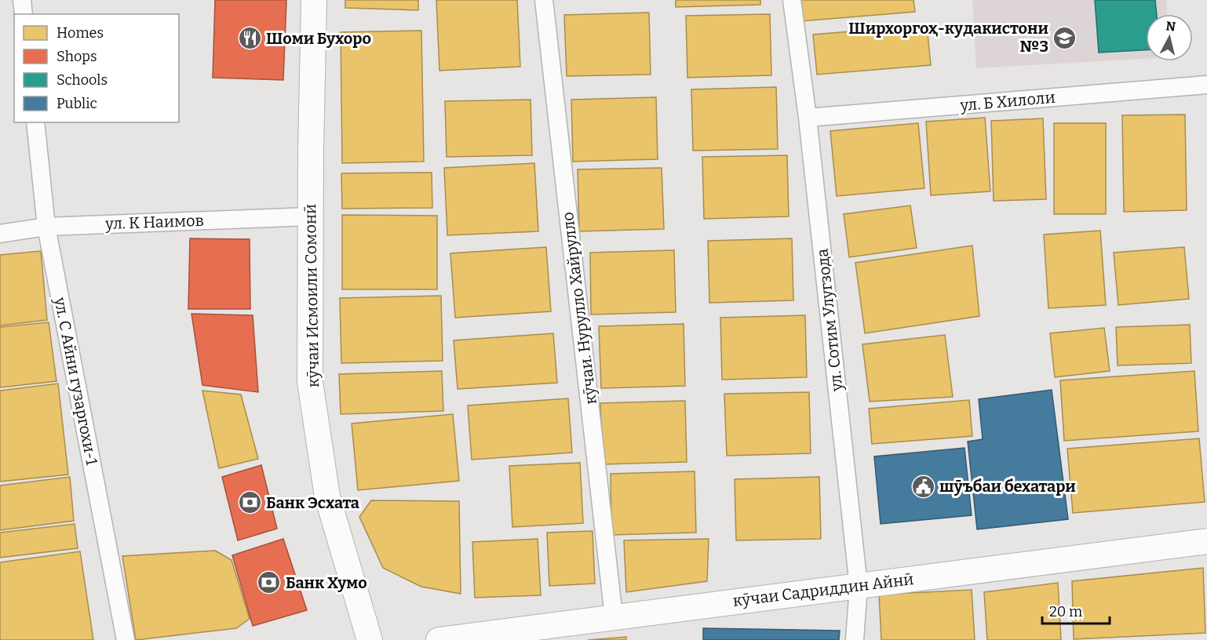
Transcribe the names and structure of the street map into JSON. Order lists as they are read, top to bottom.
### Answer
{
  "streets": {
    "street": [
      "ул. Б Хилоли",
      "ул. К Наимов",
      "кӯчаи Исмоили Сомонӣ",
      "кӯчаи. Нурулло Хайрулло",
      "ул. Сотим Улугзода",
      "ул. С Айни гузаргохи-1",
      "кӯчаи Садриддин Айнӣ"
    ]
  },
  "crossings": [
    ["ул. Б Хилоли", "ул. Сотим Улугзода"],
    ["ул. К Наимов", "кӯчаи Исмоили Сомонӣ"],
    ["ул. К Наимов", "ул. С Айни гузаргохи-1"],
    ["кӯчаи. Нурулло Хайрулло", "кӯчаи Садриддин Айнӣ"],
    ["ул. Сотим Улугзода", "кӯчаи Садриддин Айнӣ"]
  ],
  "places": {
    "school or university": ["Ширхоргоҳ-кудакистони №3"],
    "restaurant": ["Шоми Бухоро"],
    "public building": ["шӯъбаи бехатари"],
    "bank": ["Банк Эсхата", "Банк Хумо"]
  },
  "legend": [
    "Homes",
    "Shops",
    "Schools",
    "Public"
  ],
  "scale_bar": "20 m",
  "north": "top"
}
